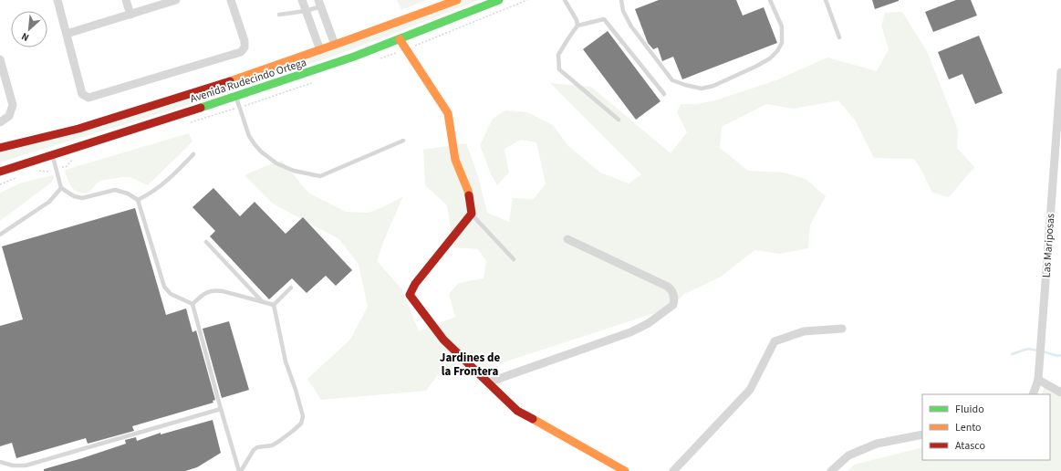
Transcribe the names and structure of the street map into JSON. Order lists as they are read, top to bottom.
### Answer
{
  "streets": {
    "main road": ["Avenida Rudecindo Ortega"],
    "street": ["Las Mariposas"]
  },
  "districts": ["Jardines de la Frontera"],
  "legend": ["Fluido", "Lento", "Atasco"],
  "north": "bottom left"
}
